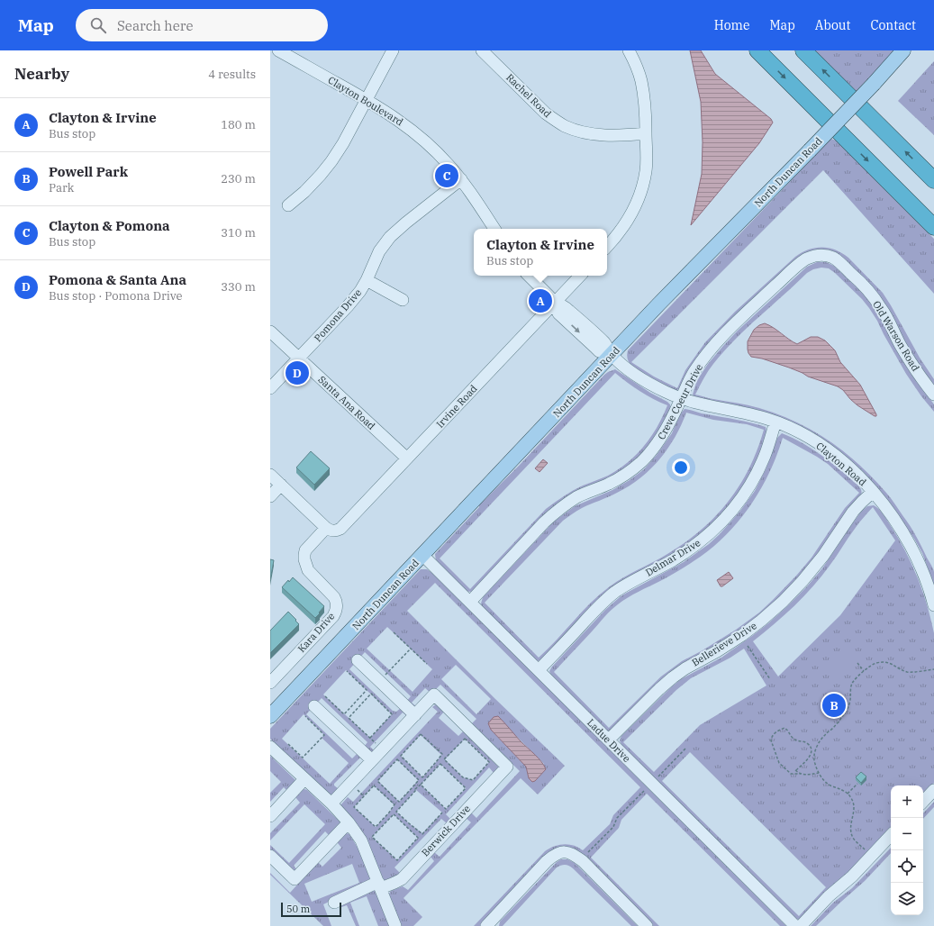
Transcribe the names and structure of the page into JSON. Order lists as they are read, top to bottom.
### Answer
{
  "streets": {
    "main road": ["North Duncan Road"],
    "street": [
      "Rachel Road",
      "Clayton Boulevard",
      "Pomona Drive",
      "Old Warson Road",
      "Creve Coeur Drive",
      "Santa Ana Road",
      "Irvine Road",
      "Clayton Road",
      "Delmar Drive",
      "Kara Drive",
      "Bellerieve Drive",
      "Ladue Drive",
      "Berwick Drive"
    ]
  },
  "crossings": [
    ["Clayton Boulevard", "Pomona Drive"],
    ["North Duncan Road", "Clayton Road"],
    ["North Duncan Road", "Ladue Drive"],
    ["Pomona Drive", "Santa Ana Road"],
    ["Old Warson Road", "Creve Coeur Drive"],
    ["Creve Coeur Drive", "Clayton Road"],
    ["Creve Coeur Drive", "Ladue Drive"],
    ["Santa Ana Road", "Irvine Road"],
    ["Irvine Road", "Kara Drive"],
    ["Clayton Road", "Delmar Drive"],
    ["Clayton Road", "Bellerieve Drive"],
    ["Delmar Drive", "Ladue Drive"],
    ["Bellerieve Drive", "Ladue Drive"]
  ],
  "scale_bar": "50 m",
  "page": {
    "header": "Map",
    "search": "Search here",
    "nav": [
      "Home",
      "Map",
      "About",
      "Contact"
    ],
    "heading": ["Nearby", "4 results"],
    "list": [
      {
        "mark": "A",
        "name": "Clayton & Irvine",
        "note": "Bus stop",
        "value": "180 m"
      },
      {
        "mark": "B",
        "name": "Powell Park",
        "note": "Park",
        "value": "230 m"
      },
      {
        "mark": "C",
        "name": "Clayton & Pomona",
        "note": "Bus stop",
        "value": "310 m"
      },
      {
        "mark": "D",
        "name": "Pomona & Santa Ana",
        "note": "Bus stop · Pomona Drive",
        "value": "330 m"
      }
    ],
    "pins": [
      "C",
      "A",
      "D",
      "B"
    ],
    "popup": ["Clayton & Irvine", "Bus stop"],
    "map_buttons": ["+", "−"],
    "scale": "50 m"
  }
}
